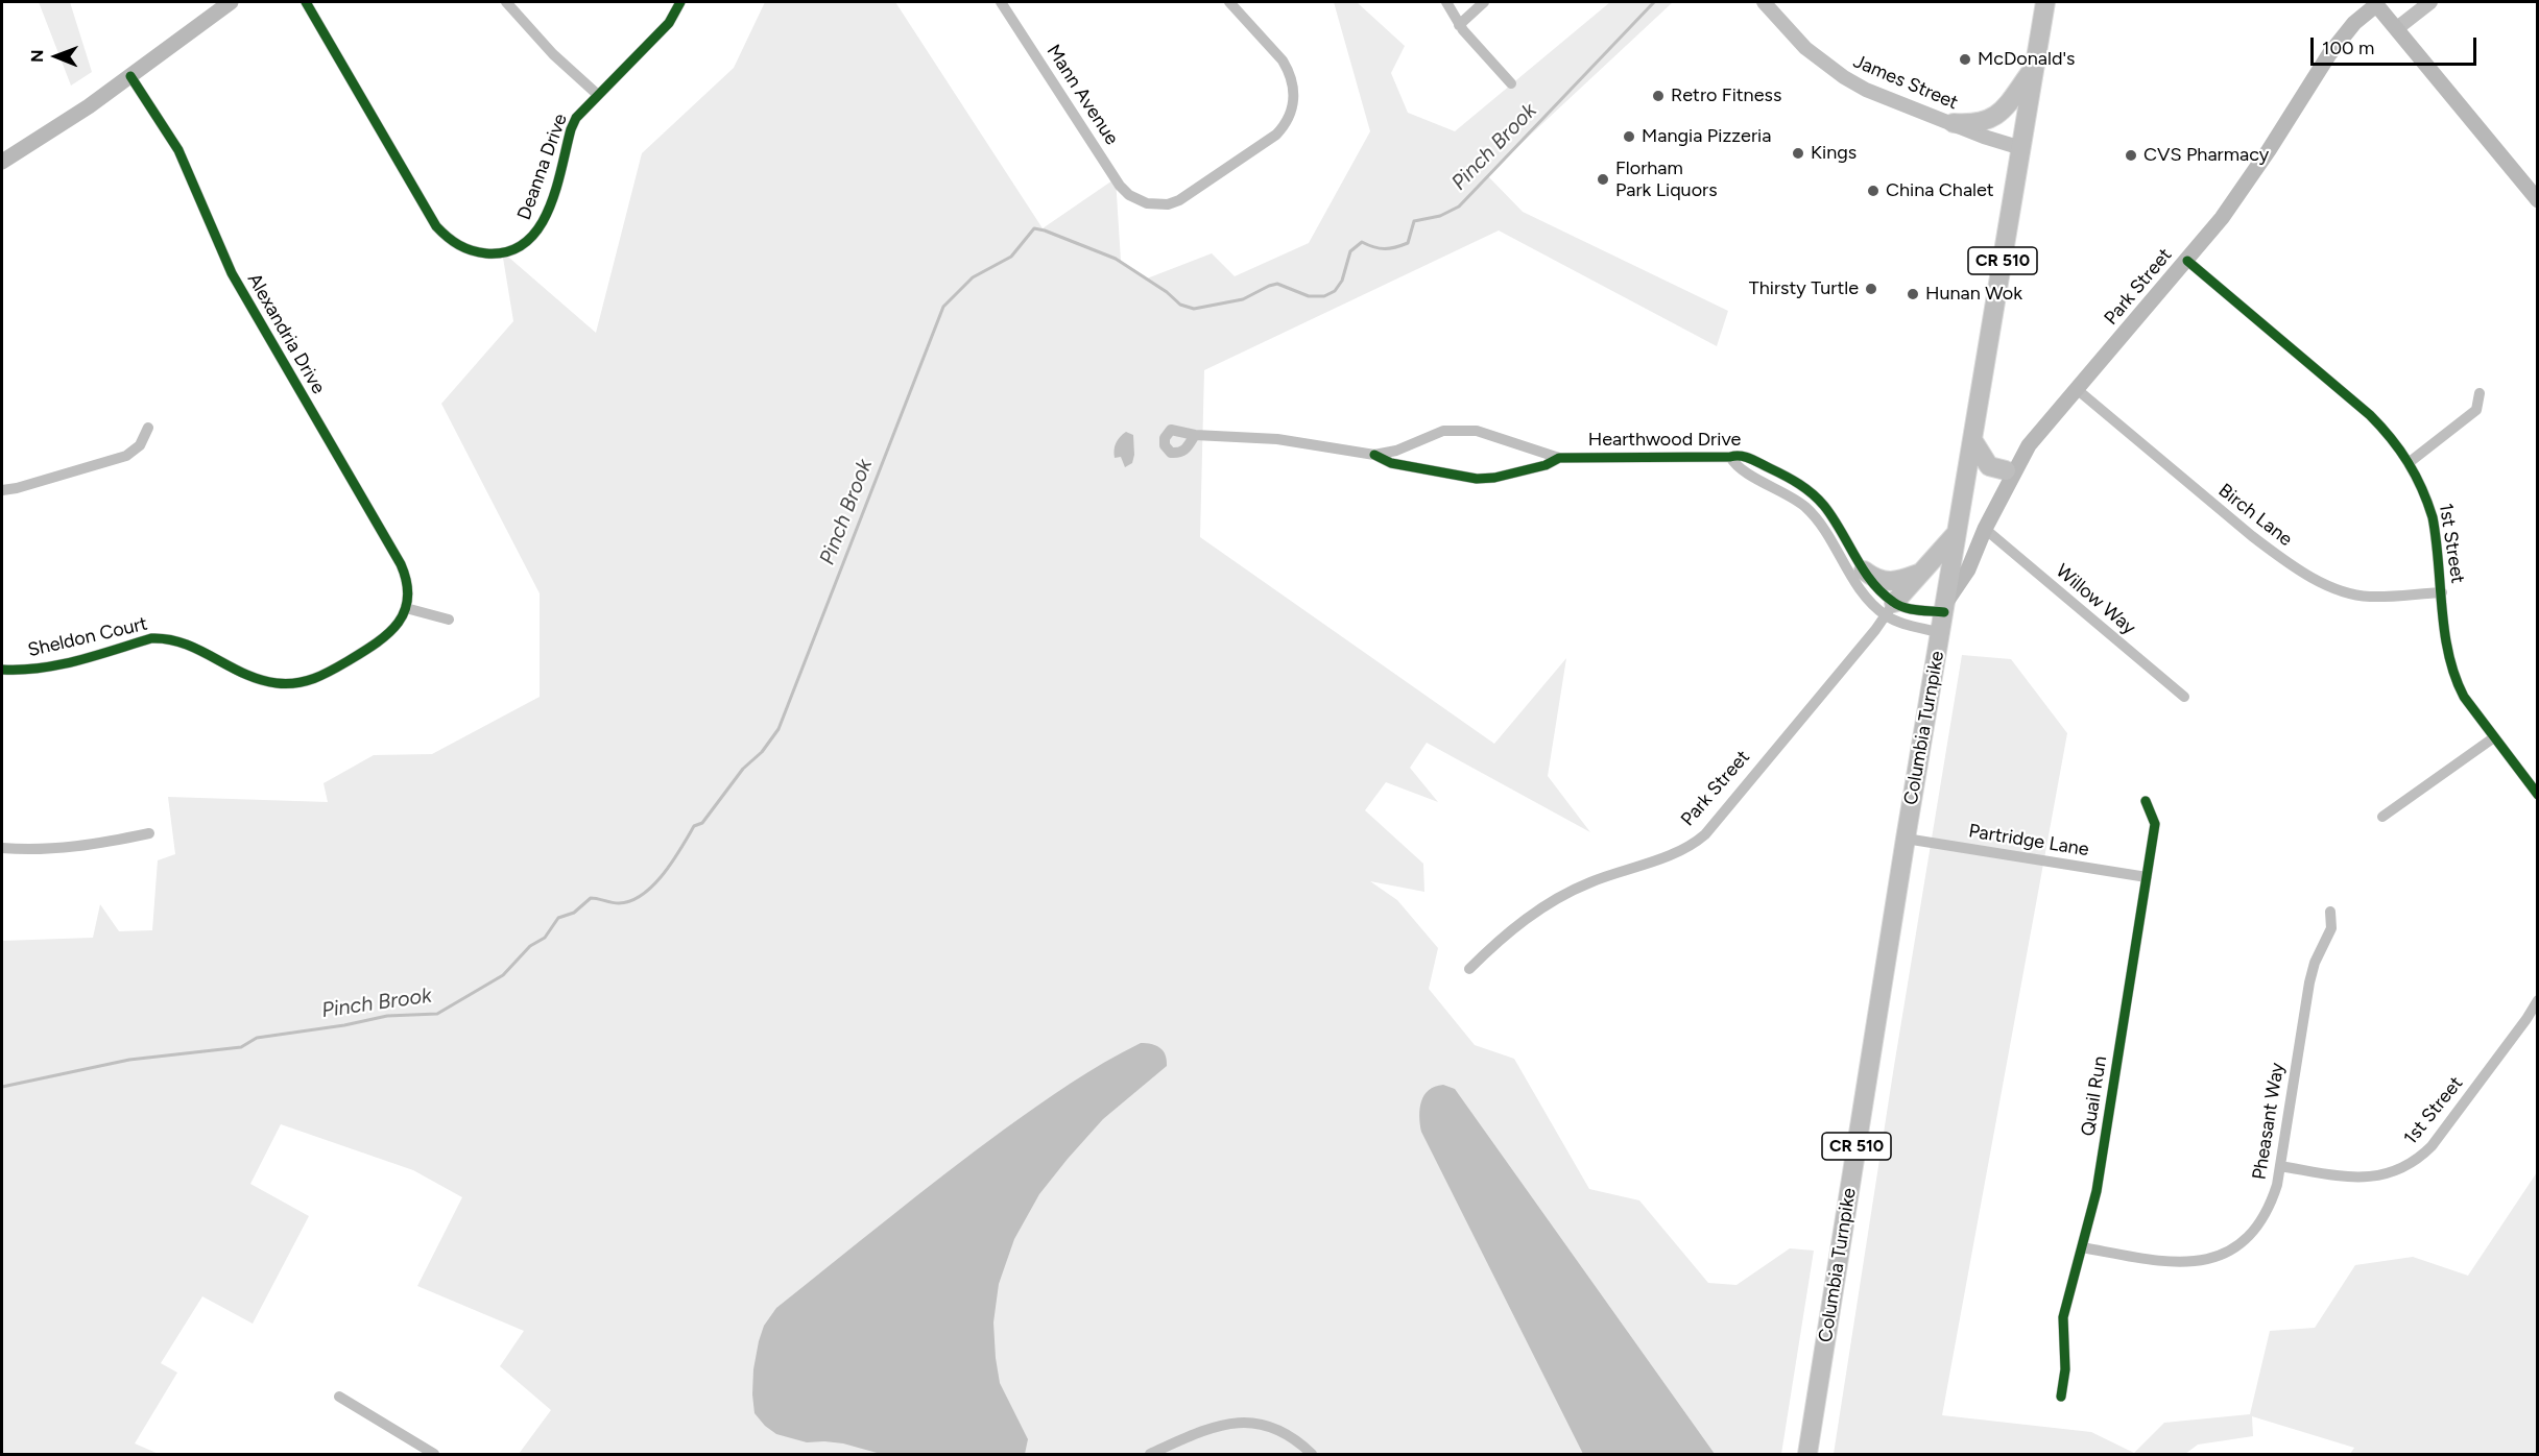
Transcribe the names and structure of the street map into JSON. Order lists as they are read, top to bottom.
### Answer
{
  "streets": {
    "main road": ["CR 510", "Park Street", "Columbia Turnpike"],
    "street": [
      "James Street",
      "Mann Avenue",
      "Deanna Drive",
      "Alexandria Drive",
      "Hearthwood Drive",
      "Birch Lane",
      "1st Street",
      "Willow Way",
      "Sheldon Court",
      "Partridge Lane",
      "Quail Run",
      "Pheasant Way"
    ]
  },
  "crossings": [
    ["James Street", "Columbia Turnpike"],
    ["Park Street", "Hearthwood Drive"],
    ["Park Street", "Birch Lane"],
    ["Park Street", "1st Street"],
    ["Park Street", "Willow Way"],
    ["Park Street", "Columbia Turnpike"],
    ["Alexandria Drive", "Sheldon Court"],
    ["Birch Lane", "1st Street"],
    ["1st Street", "Pheasant Way"],
    ["Columbia Turnpike", "Partridge Lane"],
    ["Partridge Lane", "Quail Run"],
    ["Quail Run", "Pheasant Way"]
  ],
  "water": ["Pinch Brook"],
  "places": [
    "McDonald's",
    "Retro Fitness",
    "Mangia Pizzeria",
    "Kings",
    "CVS Pharmacy",
    "Florham Park Liquors",
    "China Chalet",
    "Thirsty Turtle",
    "Hunan Wok"
  ],
  "scale_bar": "100 m",
  "north": "left"
}
